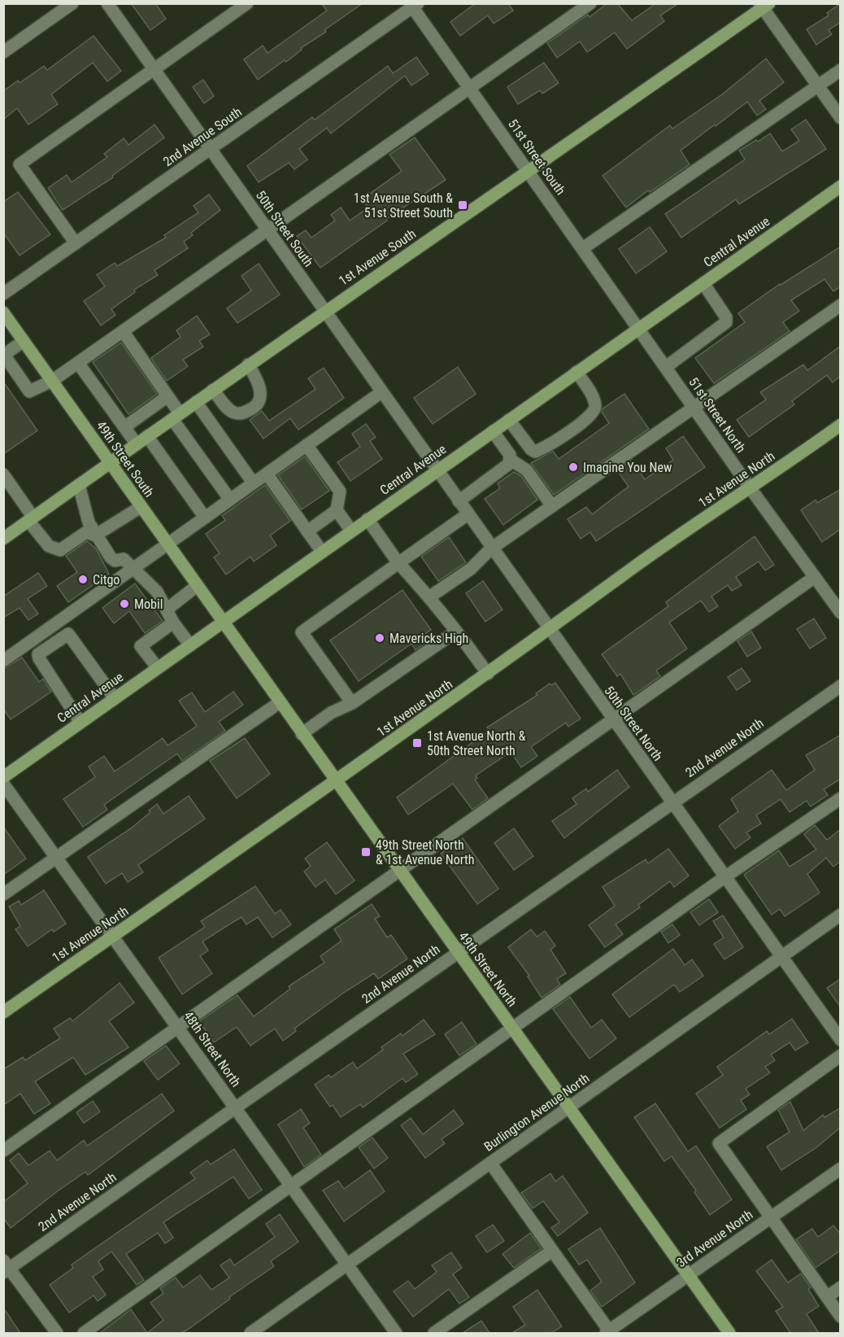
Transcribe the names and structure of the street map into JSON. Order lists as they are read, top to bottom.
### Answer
{
  "streets": {
    "main road": [
      "Central Avenue",
      "1st Avenue South",
      "49th Street South",
      "1st Avenue North",
      "49th Street North"
    ],
    "street": [
      "2nd Avenue South",
      "51st Street South",
      "50th Street South",
      "51st Street North",
      "50th Street North",
      "2nd Avenue North",
      "48th Street North",
      "Burlington Avenue North",
      "3rd Avenue North"
    ]
  },
  "crossings": [
    ["2nd Avenue South", "51st Street South"],
    ["2nd Avenue South", "50th Street South"],
    ["51st Street South", "Central Avenue"],
    ["51st Street South", "1st Avenue South"],
    ["51st Street South", "51st Street North"],
    ["50th Street South", "Central Avenue"],
    ["50th Street South", "1st Avenue South"],
    ["50th Street South", "50th Street North"],
    ["Central Avenue", "51st Street North"],
    ["Central Avenue", "49th Street South"],
    ["Central Avenue", "50th Street North"],
    ["Central Avenue", "49th Street North"],
    ["1st Avenue South", "49th Street South"],
    ["51st Street North", "1st Avenue North"],
    ["49th Street South", "49th Street North"],
    ["1st Avenue North", "50th Street North"],
    ["1st Avenue North", "49th Street North"],
    ["1st Avenue North", "48th Street North"],
    ["50th Street North", "2nd Avenue North"],
    ["50th Street North", "Burlington Avenue North"],
    ["2nd Avenue North", "49th Street North"],
    ["2nd Avenue North", "48th Street North"],
    ["49th Street North", "Burlington Avenue North"],
    ["49th Street North", "3rd Avenue North"],
    ["48th Street North", "Burlington Avenue North"]
  ],
  "places": {
    "transit": ["1st Avenue South & 51st Street South", "1st Avenue North & 50th Street North", "49th Street North & 1st Avenue North"],
    "other": [
      "Imagine You New",
      "Citgo",
      "Mobil",
      "Mavericks High"
    ]
  }
}
